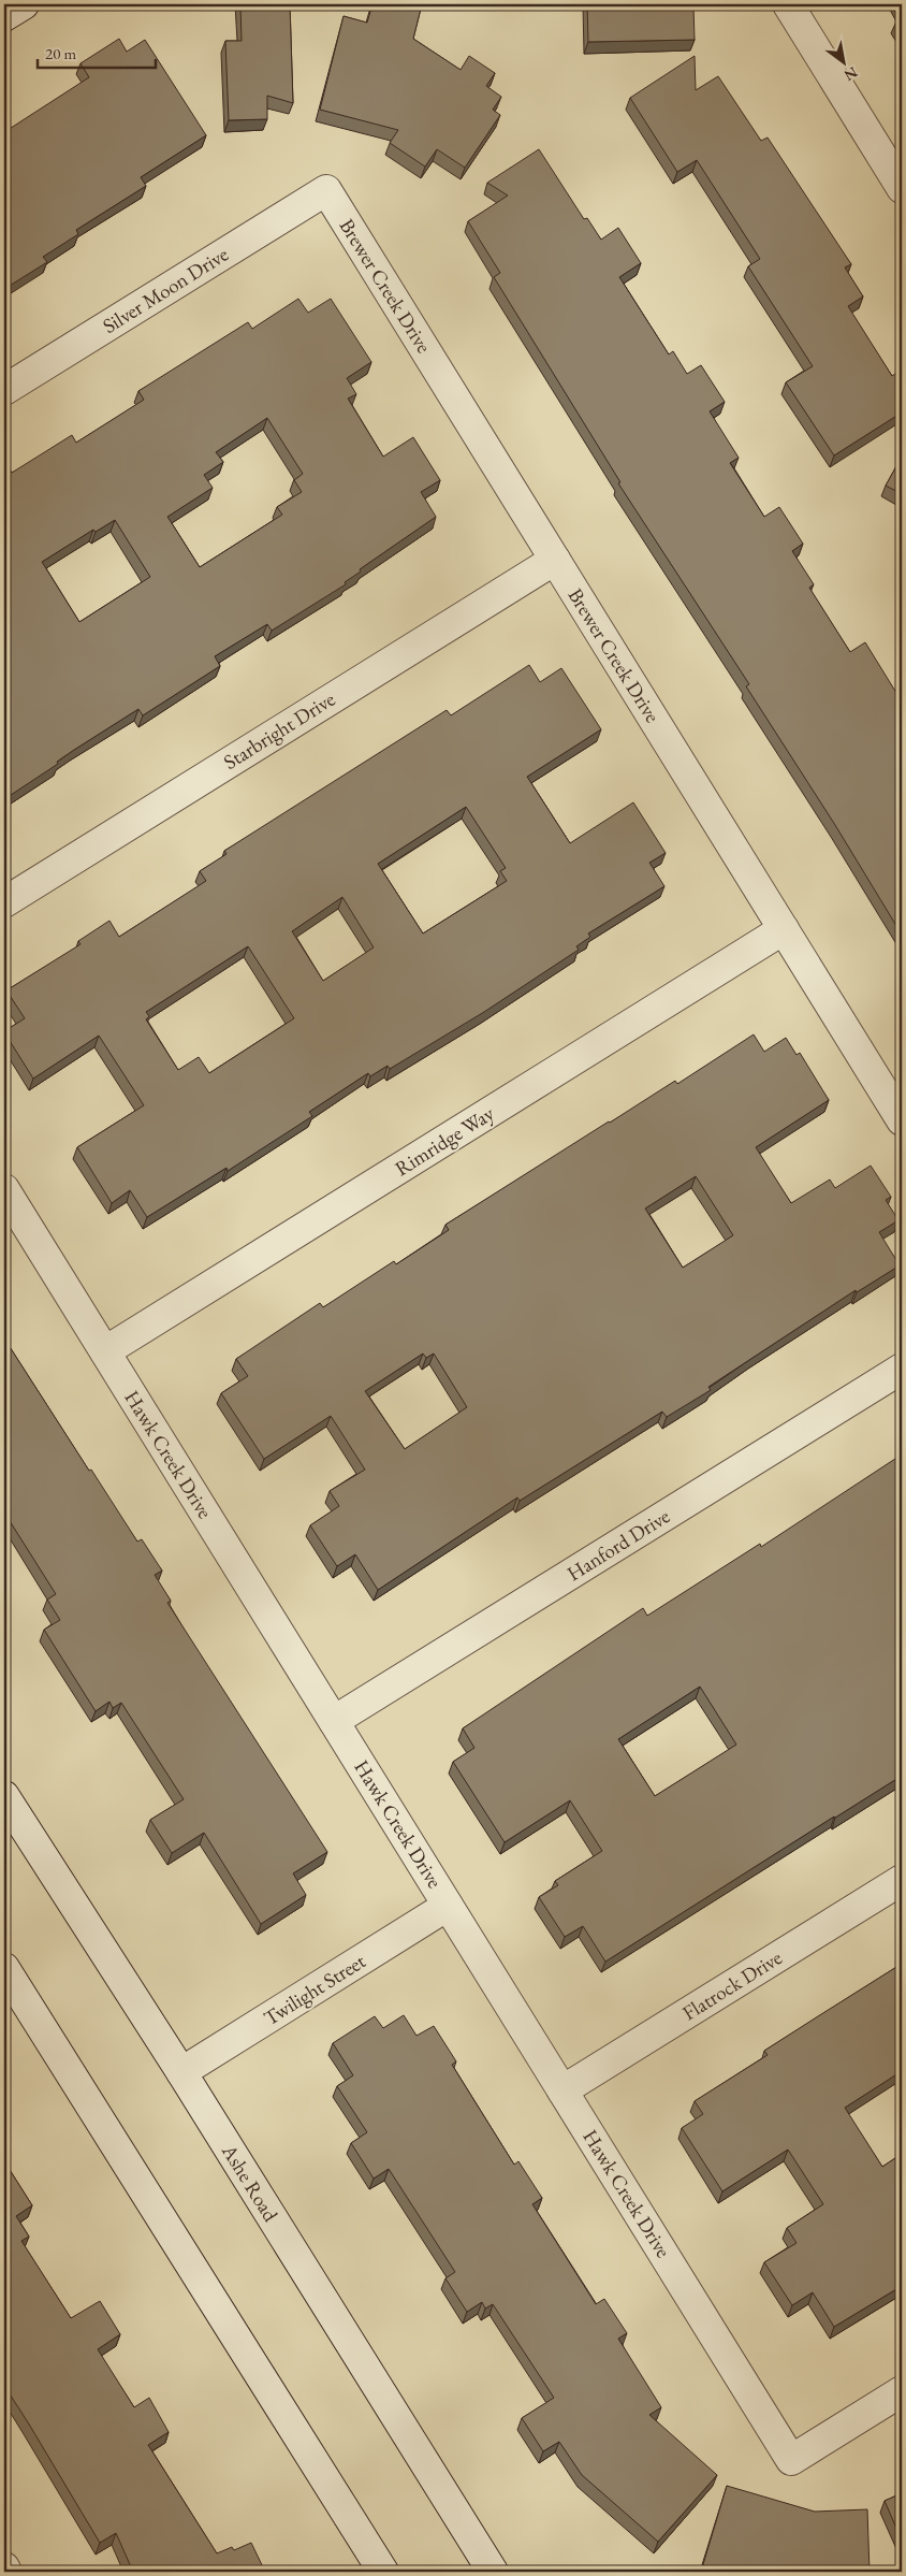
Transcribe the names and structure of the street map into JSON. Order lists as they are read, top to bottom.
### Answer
{
  "streets": {
    "street": [
      "Brewer Creek Drive",
      "Silver Moon Drive",
      "Starbright Drive",
      "Rimridge Way",
      "Hawk Creek Drive",
      "Hanford Drive",
      "Flatrock Drive",
      "Twilight Street",
      "Ashe Road"
    ]
  },
  "crossings": [
    ["Brewer Creek Drive", "Silver Moon Drive"],
    ["Brewer Creek Drive", "Starbright Drive"],
    ["Brewer Creek Drive", "Rimridge Way"],
    ["Rimridge Way", "Hawk Creek Drive"],
    ["Hawk Creek Drive", "Hanford Drive"],
    ["Hawk Creek Drive", "Flatrock Drive"],
    ["Hawk Creek Drive", "Twilight Street"],
    ["Twilight Street", "Ashe Road"]
  ],
  "scale_bar": "20 m",
  "north": "bottom right"
}
